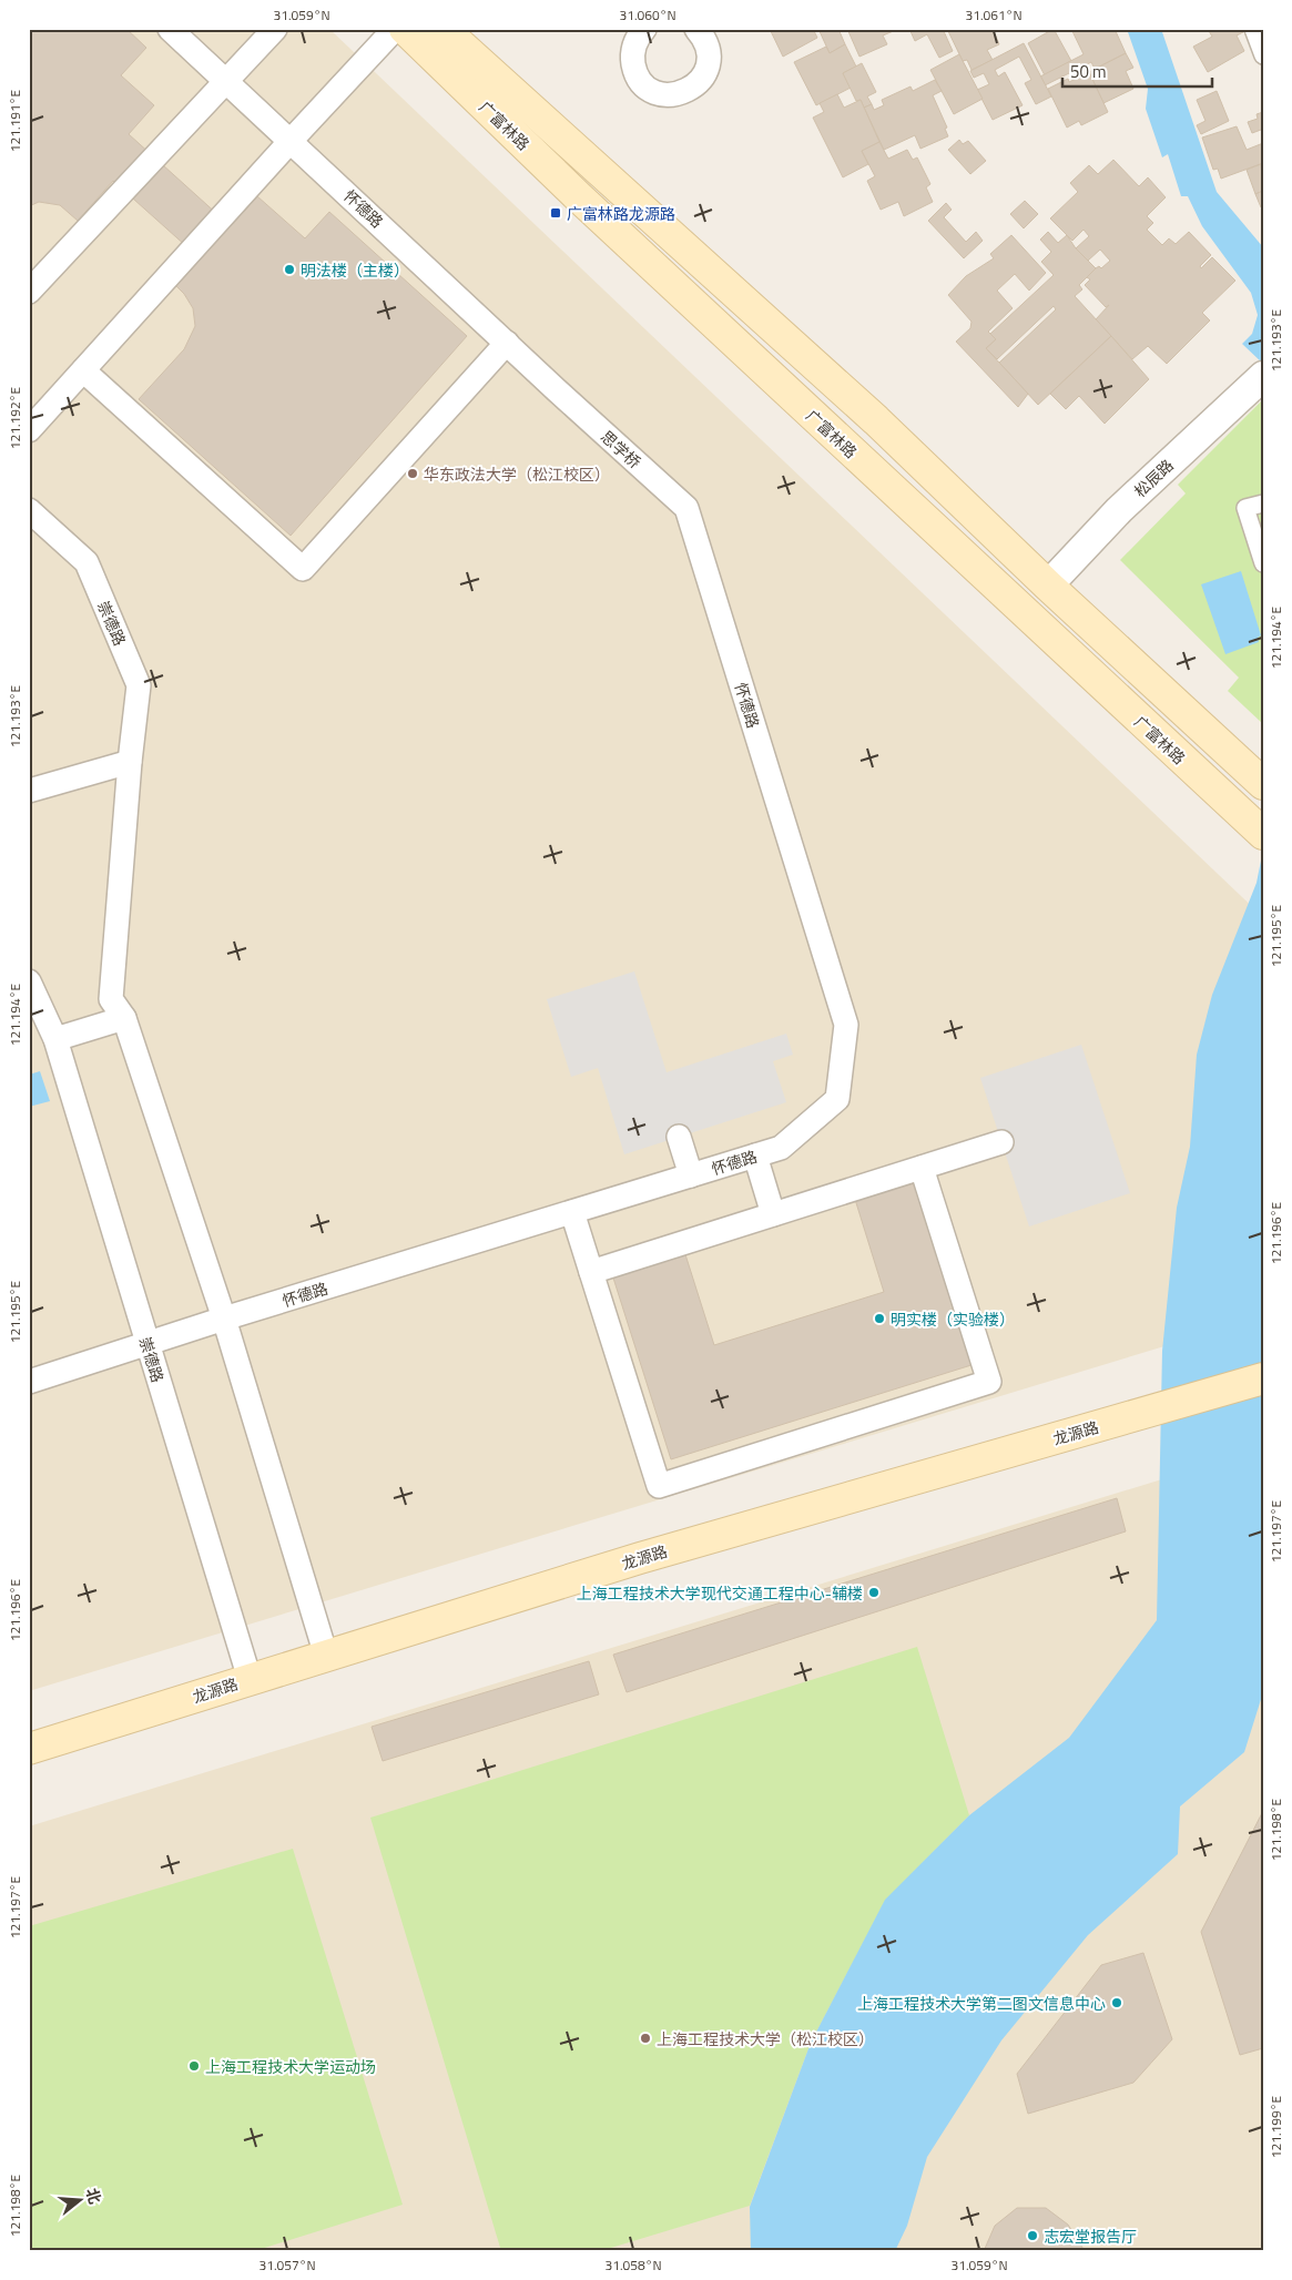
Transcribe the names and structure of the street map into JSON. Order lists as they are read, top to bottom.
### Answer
{
  "streets": {
    "main road": ["广富林路", "龙源路"],
    "street": [
      "怀德路",
      "思学桥",
      "松辰路",
      "崇德路"
    ]
  },
  "crossings": [
    ["广富林路", "松辰路"],
    ["怀德路", "思学桥"],
    ["怀德路", "崇德路"],
    ["崇德路", "龙源路"]
  ],
  "places": {
    "transit": ["广富林路龙源路"],
    "other": [
      "明法楼（主楼）",
      "华东政法大学（松江校区）",
      "明实楼（实验楼）",
      "上海工程技术大学现代交通工程中心-辅楼",
      "上海工程技术大学第二图文信息中心",
      "上海工程技术大学（松江校区）",
      "上海工程技术大学运动场",
      "志宏堂报告厅"
    ]
  },
  "scale_bar": "50 m",
  "north": "right",
  "coordinates": [
    "31.059°N",
    "31.060°N",
    "31.061°N",
    "121.191°E",
    "121.193°E",
    "121.192°E",
    "121.194°E",
    "121.195°E",
    "121.196°E",
    "121.197°E",
    "121.198°E",
    "121.199°E",
    "31.057°N",
    "31.058°N"
  ]
}
